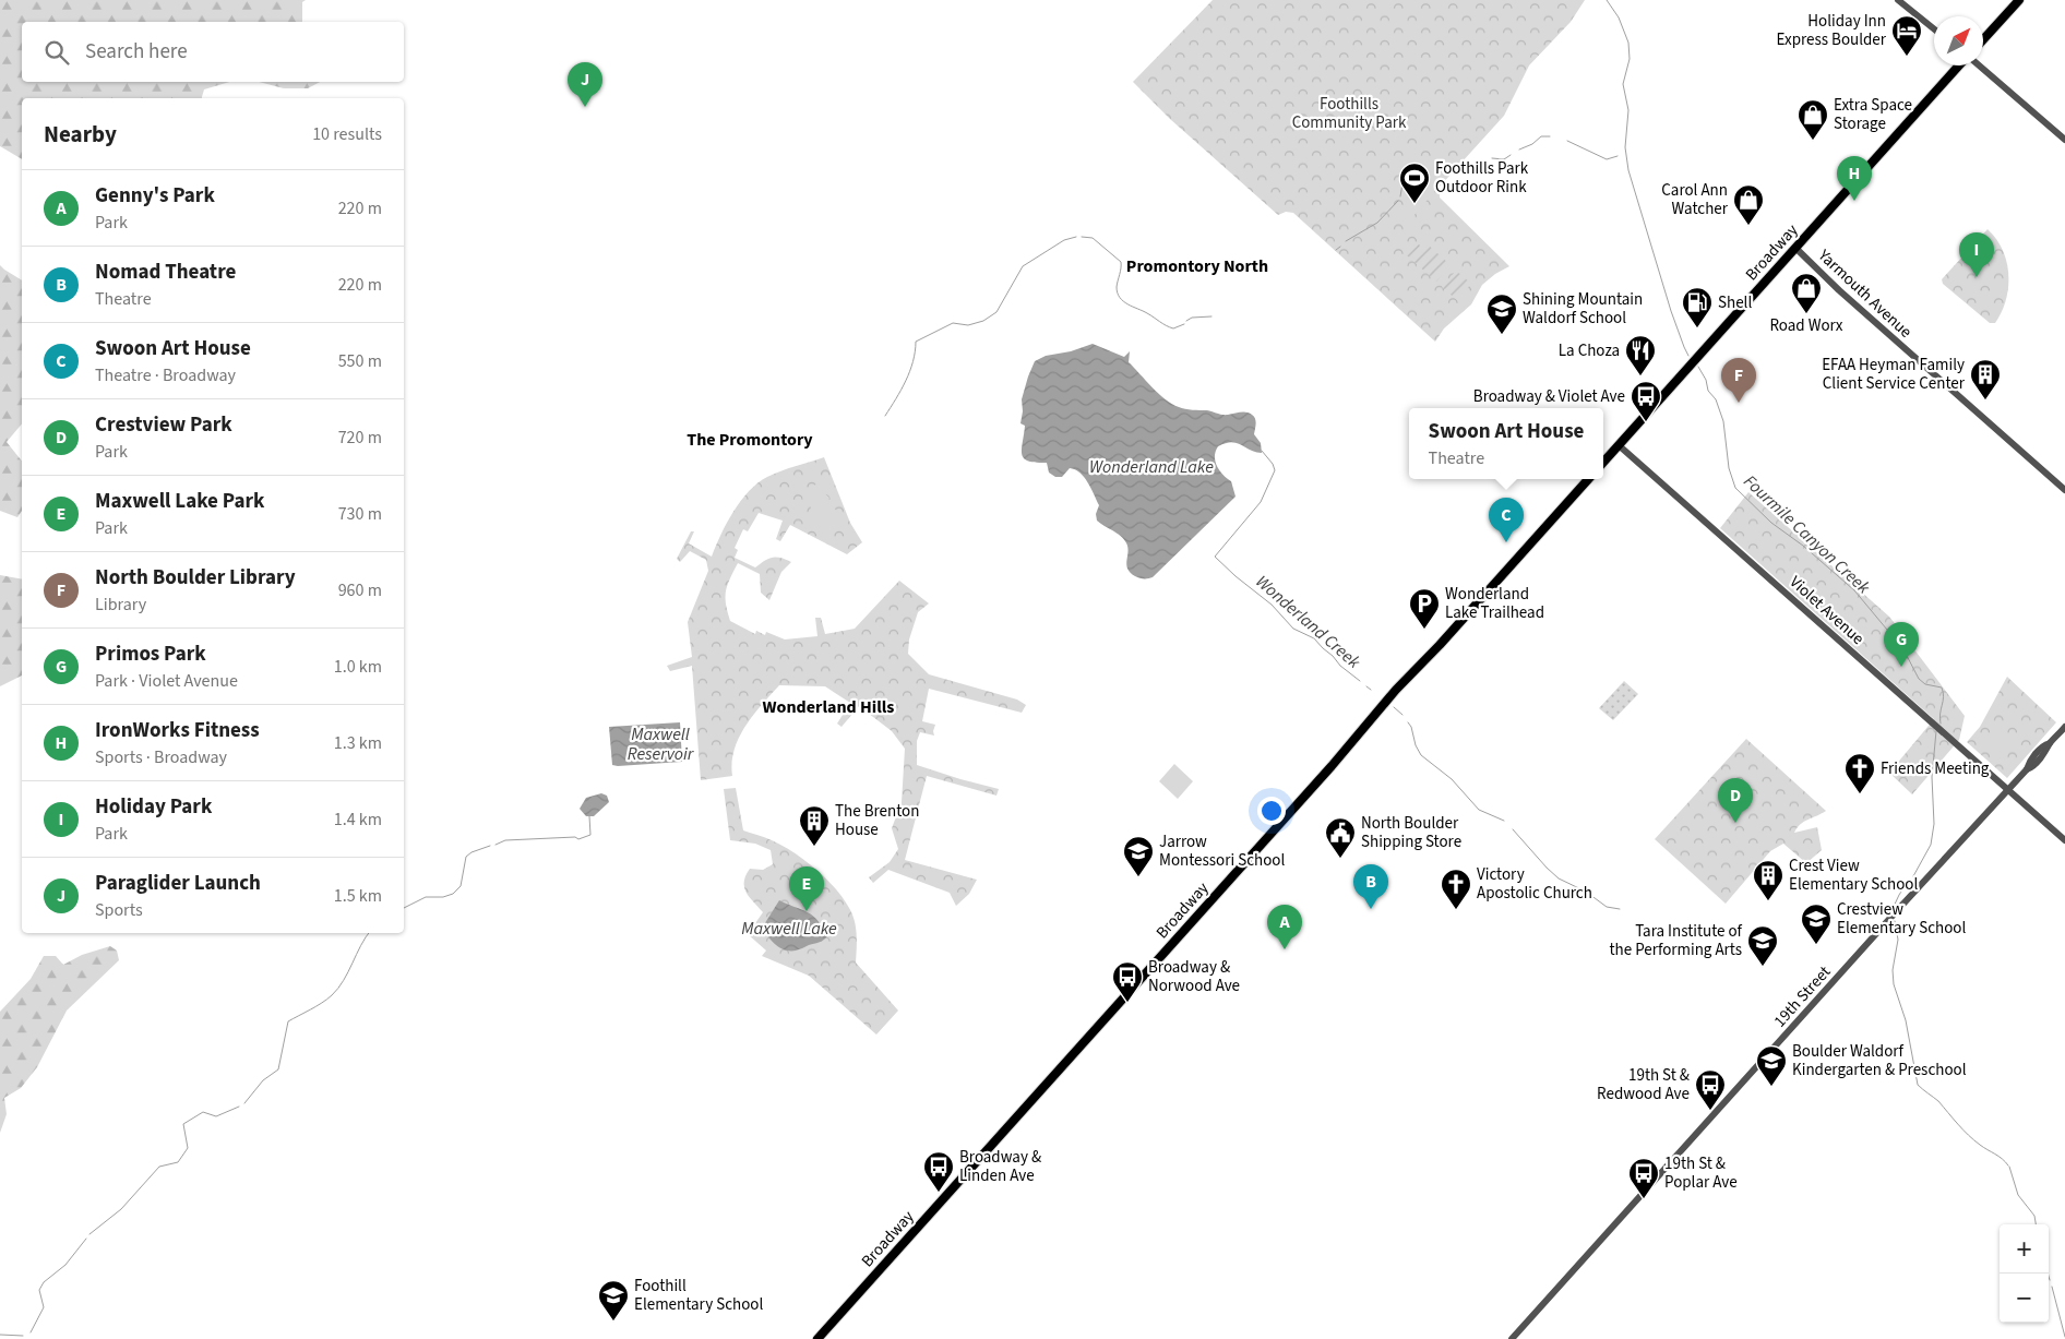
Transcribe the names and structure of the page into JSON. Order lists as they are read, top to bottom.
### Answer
{
  "streets": {
    "main road": ["Broadway"],
    "street": ["Yarmouth Avenue", "Violet Avenue", "19th Street"]
  },
  "crossings": [
    ["Broadway", "Yarmouth Avenue"],
    ["Broadway", "Violet Avenue"],
    ["Violet Avenue", "19th Street"]
  ],
  "districts": ["Promontory North", "The Promontory", "Wonderland Hills"],
  "water": [
    "Wonderland Lake",
    "Fourmile Canyon Creek",
    "Wonderland Creek",
    "Maxwell Reservoir",
    "Maxwell Lake"
  ],
  "parks": ["Foothills Community Park"],
  "places": {
    "hotel": ["Holiday Inn Express Boulder"],
    "shop": ["Extra Space Storage", "Carol Ann Watcher", "Road Worx"],
    "sports": ["Foothills Park Outdoor Rink"],
    "fuel station": ["Shell"],
    "school or university": [
      "Shining Mountain Waldorf School",
      "Jarrow Montessori School",
      "Crestview Elementary School",
      "Tara Institute of the Performing Arts",
      "Boulder Waldorf Kindergarten & Preschool",
      "Foothill Elementary School"
    ],
    "restaurant": ["La Choza"],
    "building": ["EFAA Heyman Family Client Service Center", "The Brenton House", "Crest View Elementary School"],
    "bus stop": [
      "Broadway & Violet Ave",
      "Broadway & Norwood Ave",
      "19th St & Redwood Ave",
      "Broadway & Linden Ave",
      "19th St & Poplar Ave"
    ],
    "parking": ["Wonderland Lake Trailhead"],
    "church": ["Friends Meeting", "Victory Apostolic Church"],
    "public building": ["North Boulder Shipping Store"]
  },
  "north": "top right",
  "page": {
    "search": "Search here",
    "pins": [
      "J",
      "H",
      "I",
      "F",
      "C",
      "G",
      "D",
      "B",
      "E",
      "A"
    ],
    "heading": ["Nearby", "10 results"],
    "list": [
      {
        "mark": "A",
        "name": "Genny's Park",
        "note": "Park",
        "value": "220 m"
      },
      {
        "mark": "B",
        "name": "Nomad Theatre",
        "note": "Theatre",
        "value": "220 m"
      },
      {
        "mark": "C",
        "name": "Swoon Art House",
        "note": "Theatre · Broadway",
        "value": "550 m"
      },
      {
        "mark": "D",
        "name": "Crestview Park",
        "note": "Park",
        "value": "720 m"
      },
      {
        "mark": "E",
        "name": "Maxwell Lake Park",
        "note": "Park",
        "value": "730 m"
      },
      {
        "mark": "F",
        "name": "North Boulder Library",
        "note": "Library",
        "value": "960 m"
      },
      {
        "mark": "G",
        "name": "Primos Park",
        "note": "Park · Violet Avenue",
        "value": "1.0 km"
      },
      {
        "mark": "H",
        "name": "IronWorks Fitness",
        "note": "Sports · Broadway",
        "value": "1.3 km"
      },
      {
        "mark": "I",
        "name": "Holiday Park",
        "note": "Park",
        "value": "1.4 km"
      },
      {
        "mark": "J",
        "name": "Paraglider Launch",
        "note": "Sports",
        "value": "1.5 km"
      }
    ],
    "popup": ["Swoon Art House", "Theatre"],
    "map_buttons": ["+", "−"]
  }
}
